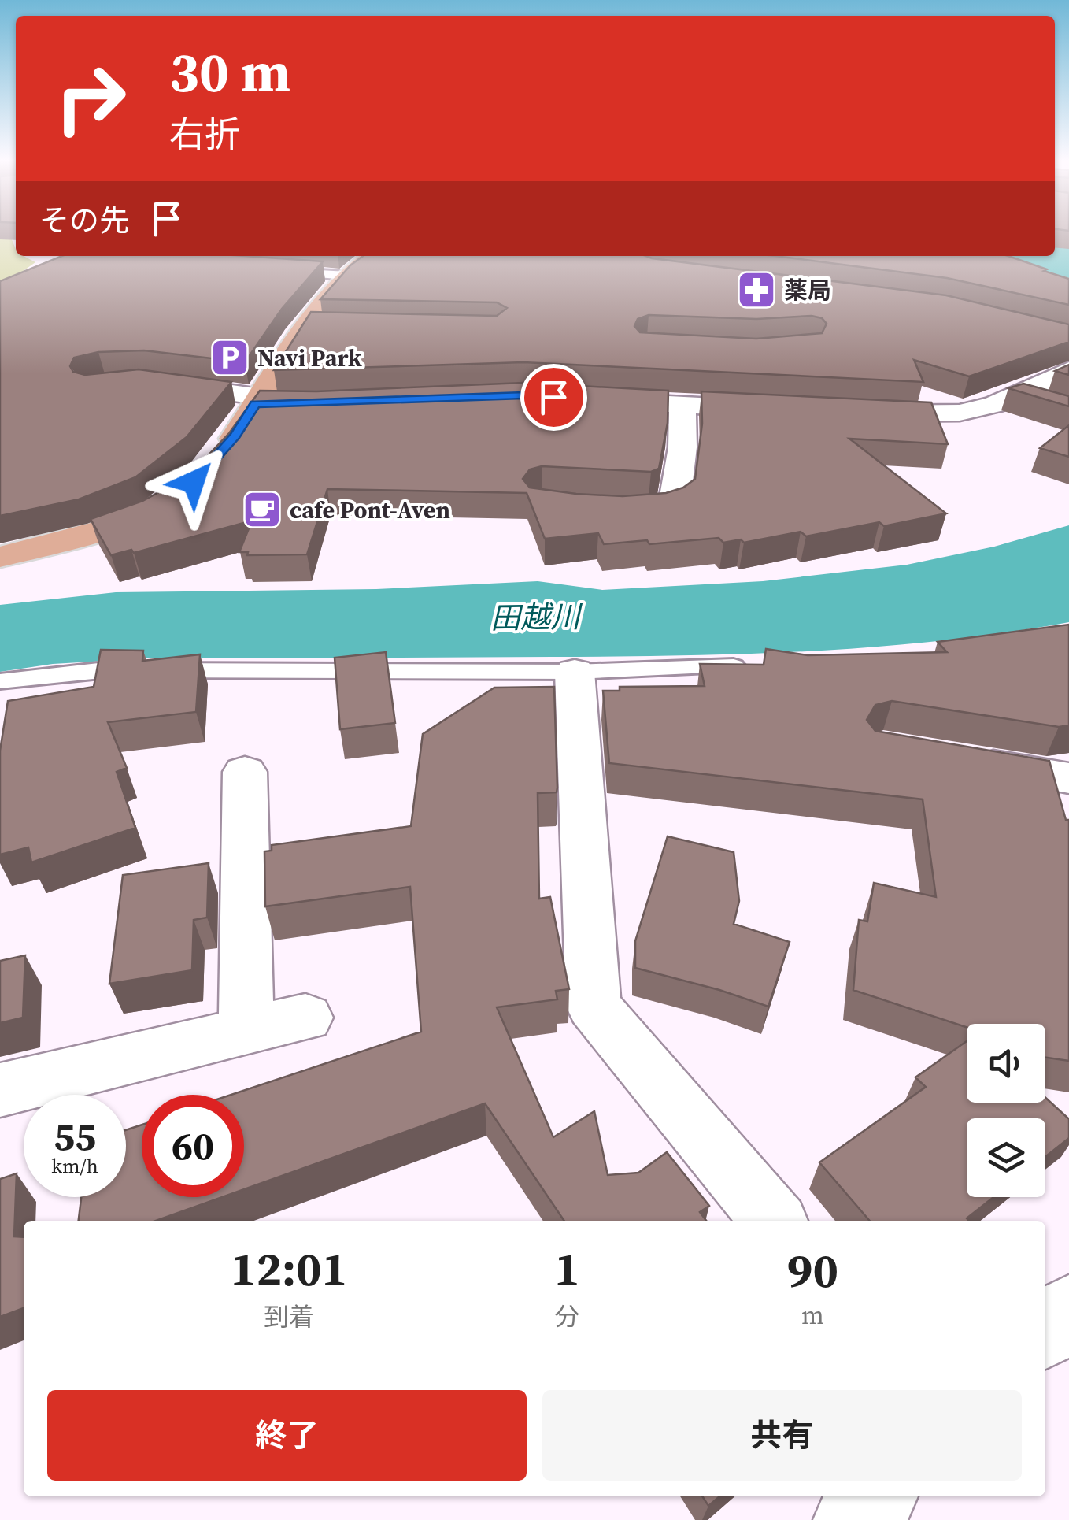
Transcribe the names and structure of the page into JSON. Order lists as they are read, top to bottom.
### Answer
{
  "water": ["田越川"],
  "places": {
    "pharmacy": ["薬局"],
    "parking": ["Navi Park"],
    "cafe": ["cafe Pont-Aven"]
  },
  "page": {
    "turn": ["30 m", "右折"],
    "then": "その先",
    "speed": "55 km/h",
    "limit": "60",
    "eta": [
      "12:01",
      "到着",
      "1",
      "分",
      "90",
      "m"
    ],
    "buttons": ["終了", "共有"]
  }
}
